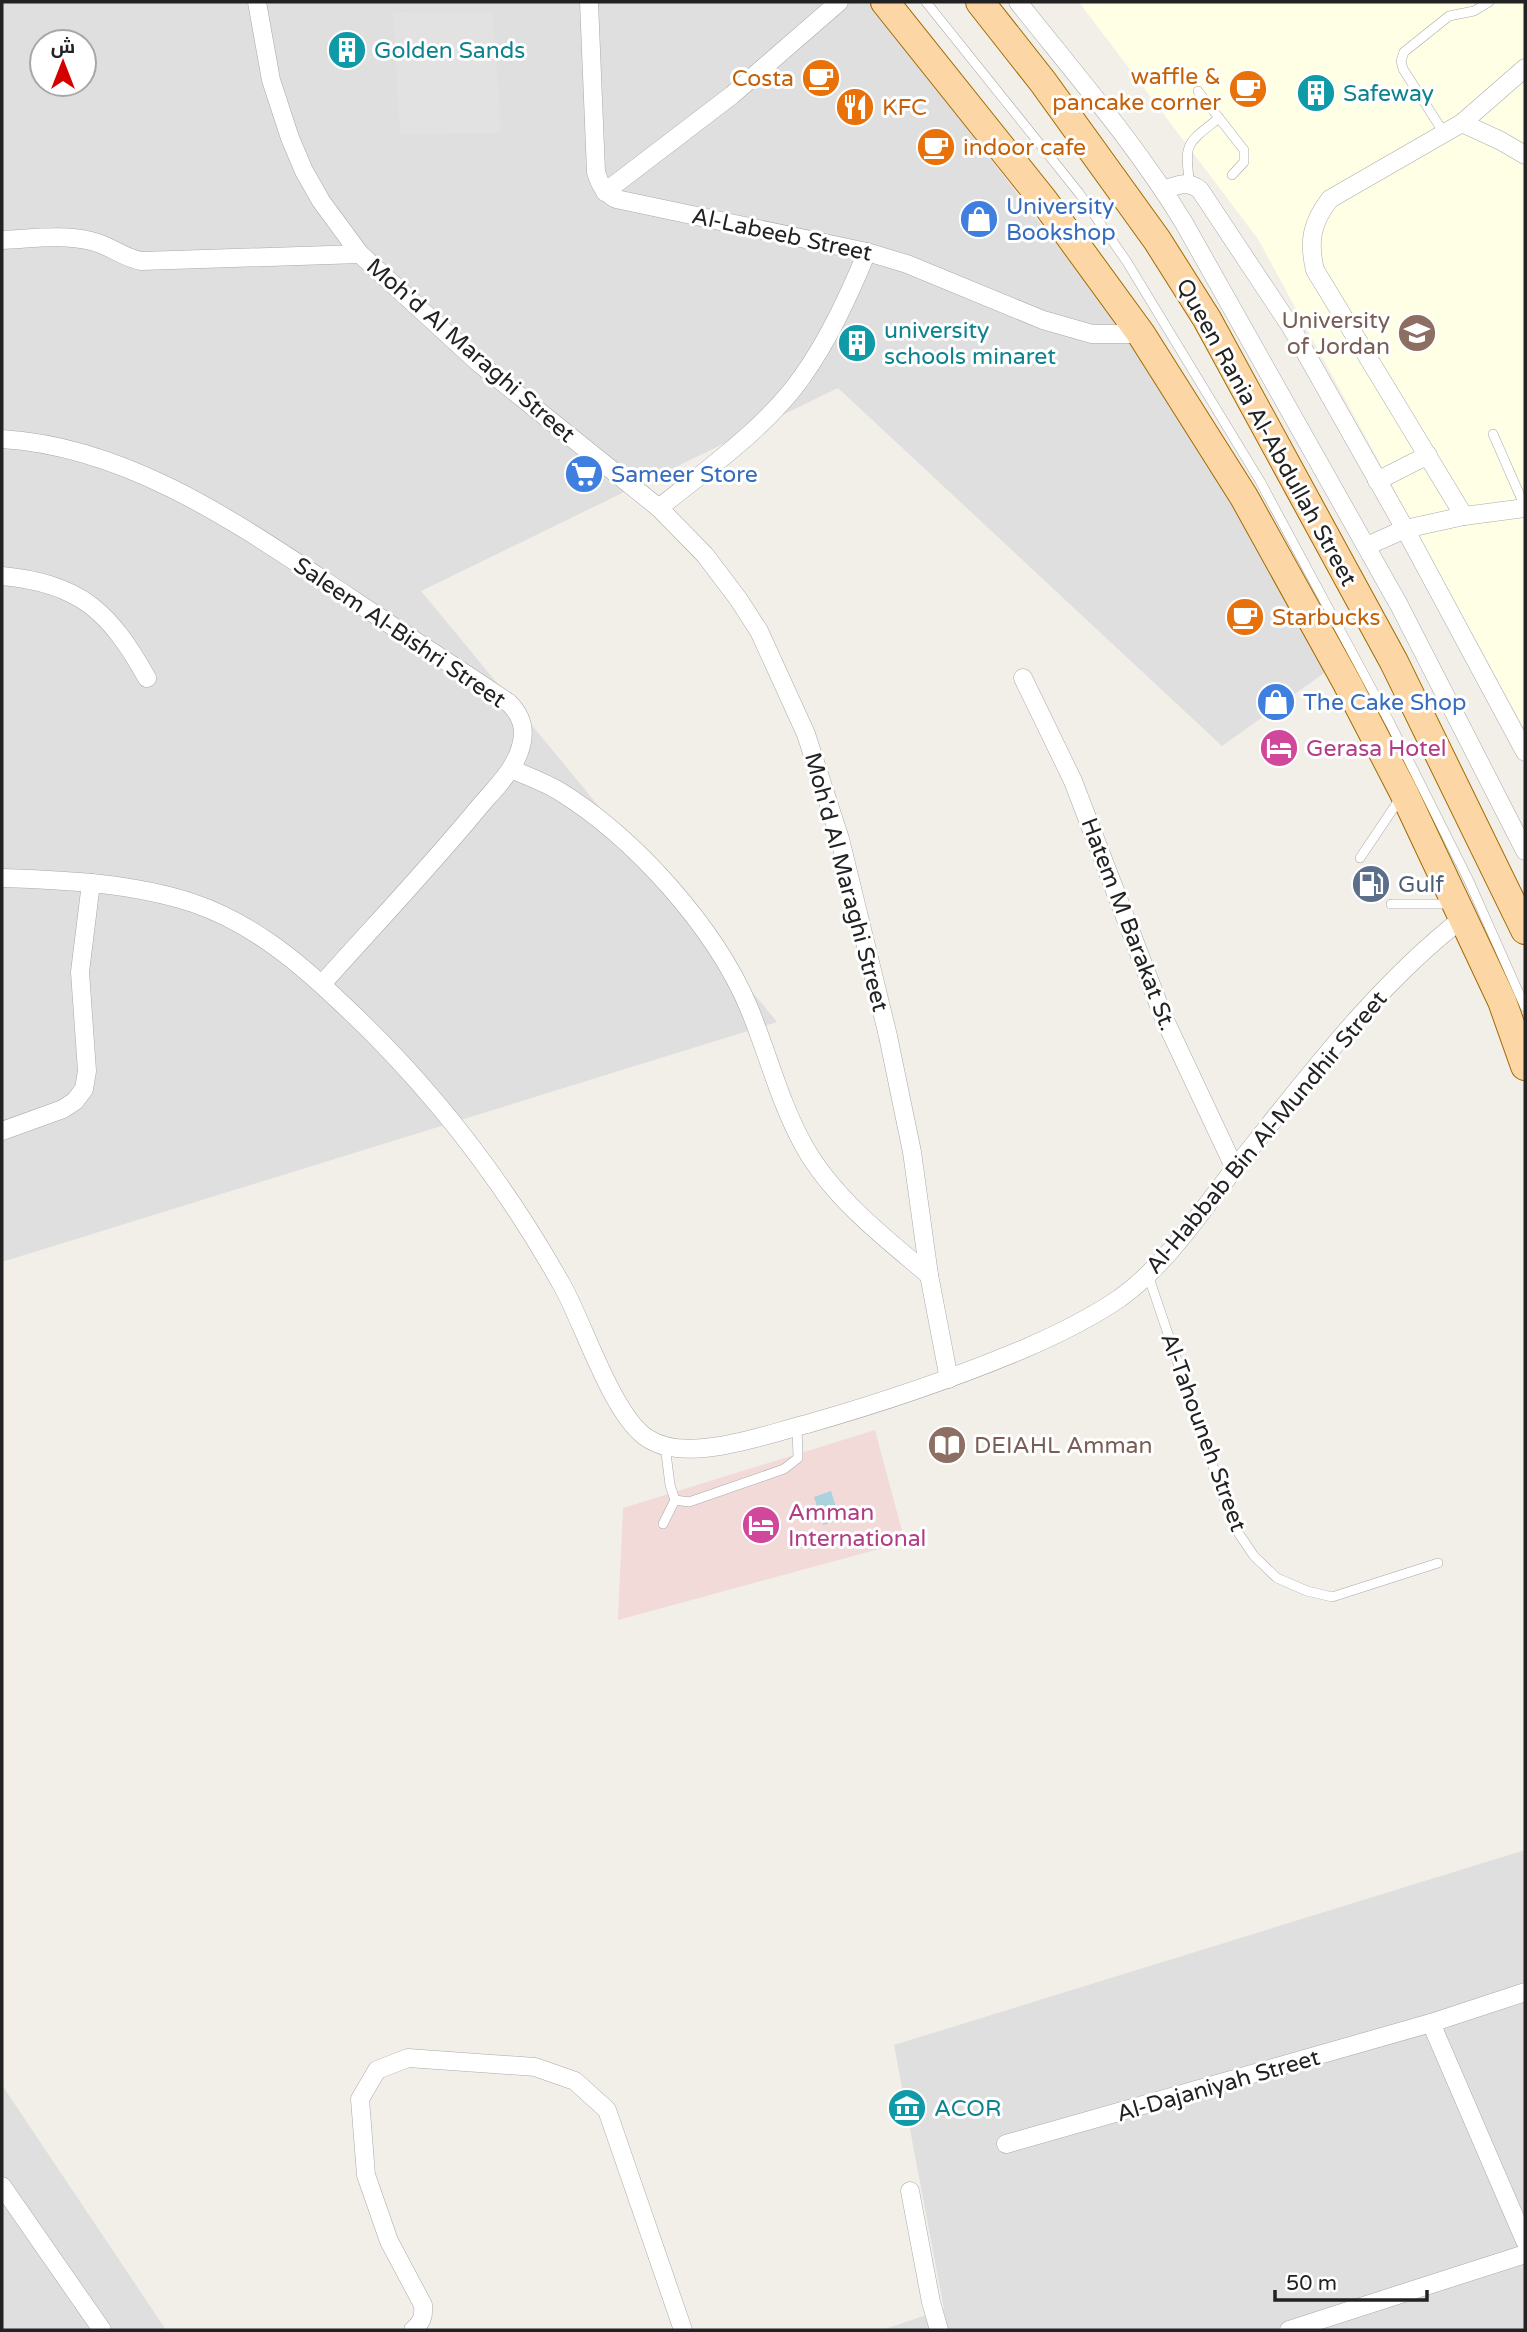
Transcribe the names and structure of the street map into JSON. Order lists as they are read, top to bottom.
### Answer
{
  "streets": {
    "main road": ["Queen Rania Al-Abdullah Street"],
    "street": [
      "Al-Labeeb Street",
      "Moh'd Al Maraghi Street",
      "Saleem Al-Bishri Street",
      "Hatem M Barakat St.",
      "Al-Habbab Bin Al-Mundhir Street",
      "Al-Dajaniyah Street"
    ],
    "lane": ["Al-Tahouneh Street"]
  },
  "crossings": [
    ["Moh'd Al Maraghi Street", "Al-Habbab Bin Al-Mundhir Street"],
    ["Saleem Al-Bishri Street", "Al-Habbab Bin Al-Mundhir Street"],
    ["Hatem M Barakat St.", "Al-Habbab Bin Al-Mundhir Street"],
    ["Al-Habbab Bin Al-Mundhir Street", "Al-Tahouneh Street"]
  ],
  "places": {
    "building": ["Golden Sands", "Safeway", "university schools minaret"],
    "cafe": [
      "Costa",
      "waffle & pancake corner",
      "indoor cafe",
      "Starbucks"
    ],
    "restaurant": ["KFC"],
    "shop": ["University Bookshop", "The Cake Shop"],
    "school or university": ["University of Jordan"],
    "supermarket": ["Sameer Store"],
    "hotel": ["Gerasa Hotel", "Amman International"],
    "fuel station": ["Gulf"],
    "library": ["DEIAHL Amman"],
    "museum": ["ACOR"]
  },
  "scale_bar": "50 m",
  "north": "top"
}
